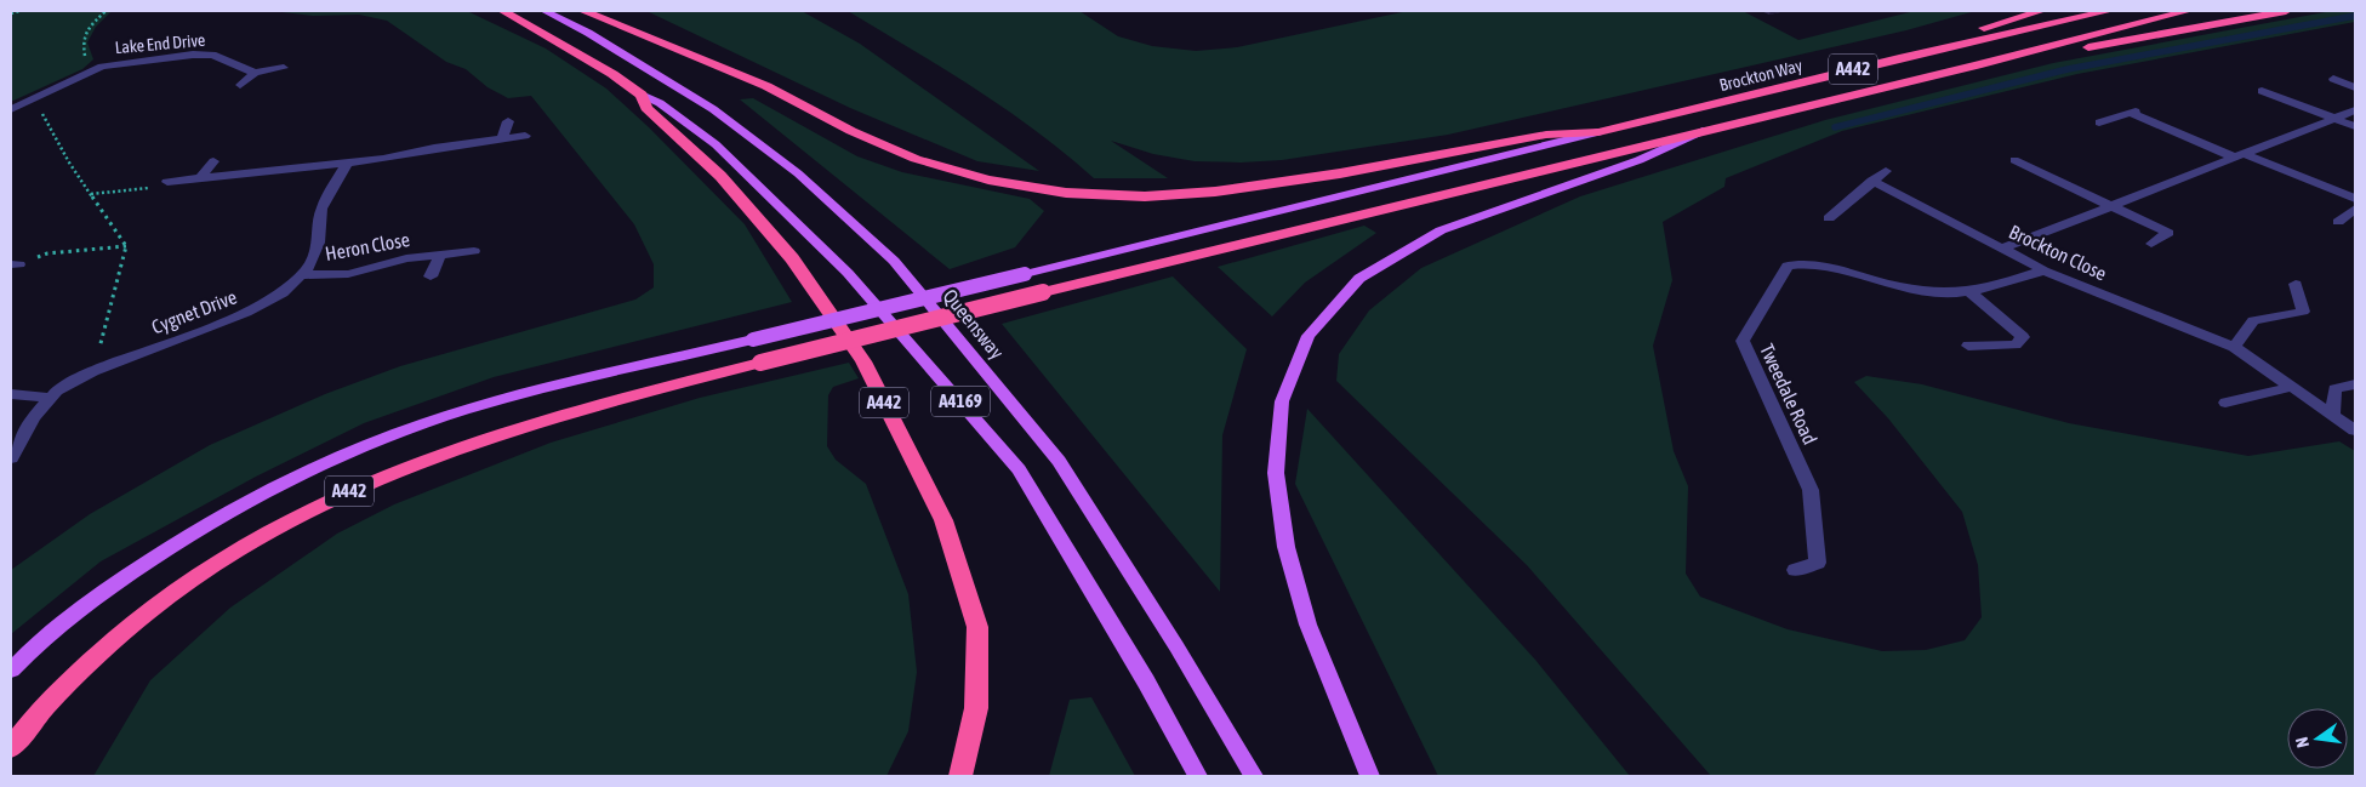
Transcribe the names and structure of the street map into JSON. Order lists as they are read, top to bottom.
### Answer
{
  "streets": {
    "highway": ["A442", "Brockton Way"],
    "main road": ["Queensway", "A4169"],
    "street": [
      "Lake End Drive",
      "Heron Close",
      "Brockton Close",
      "Cygnet Drive",
      "Tweedale Road"
    ]
  },
  "crossings": [
    ["A442", "Brockton Way"],
    ["A442", "A4169"],
    ["Heron Close", "Cygnet Drive"],
    ["Brockton Close", "Tweedale Road"]
  ],
  "north": "left"
}
